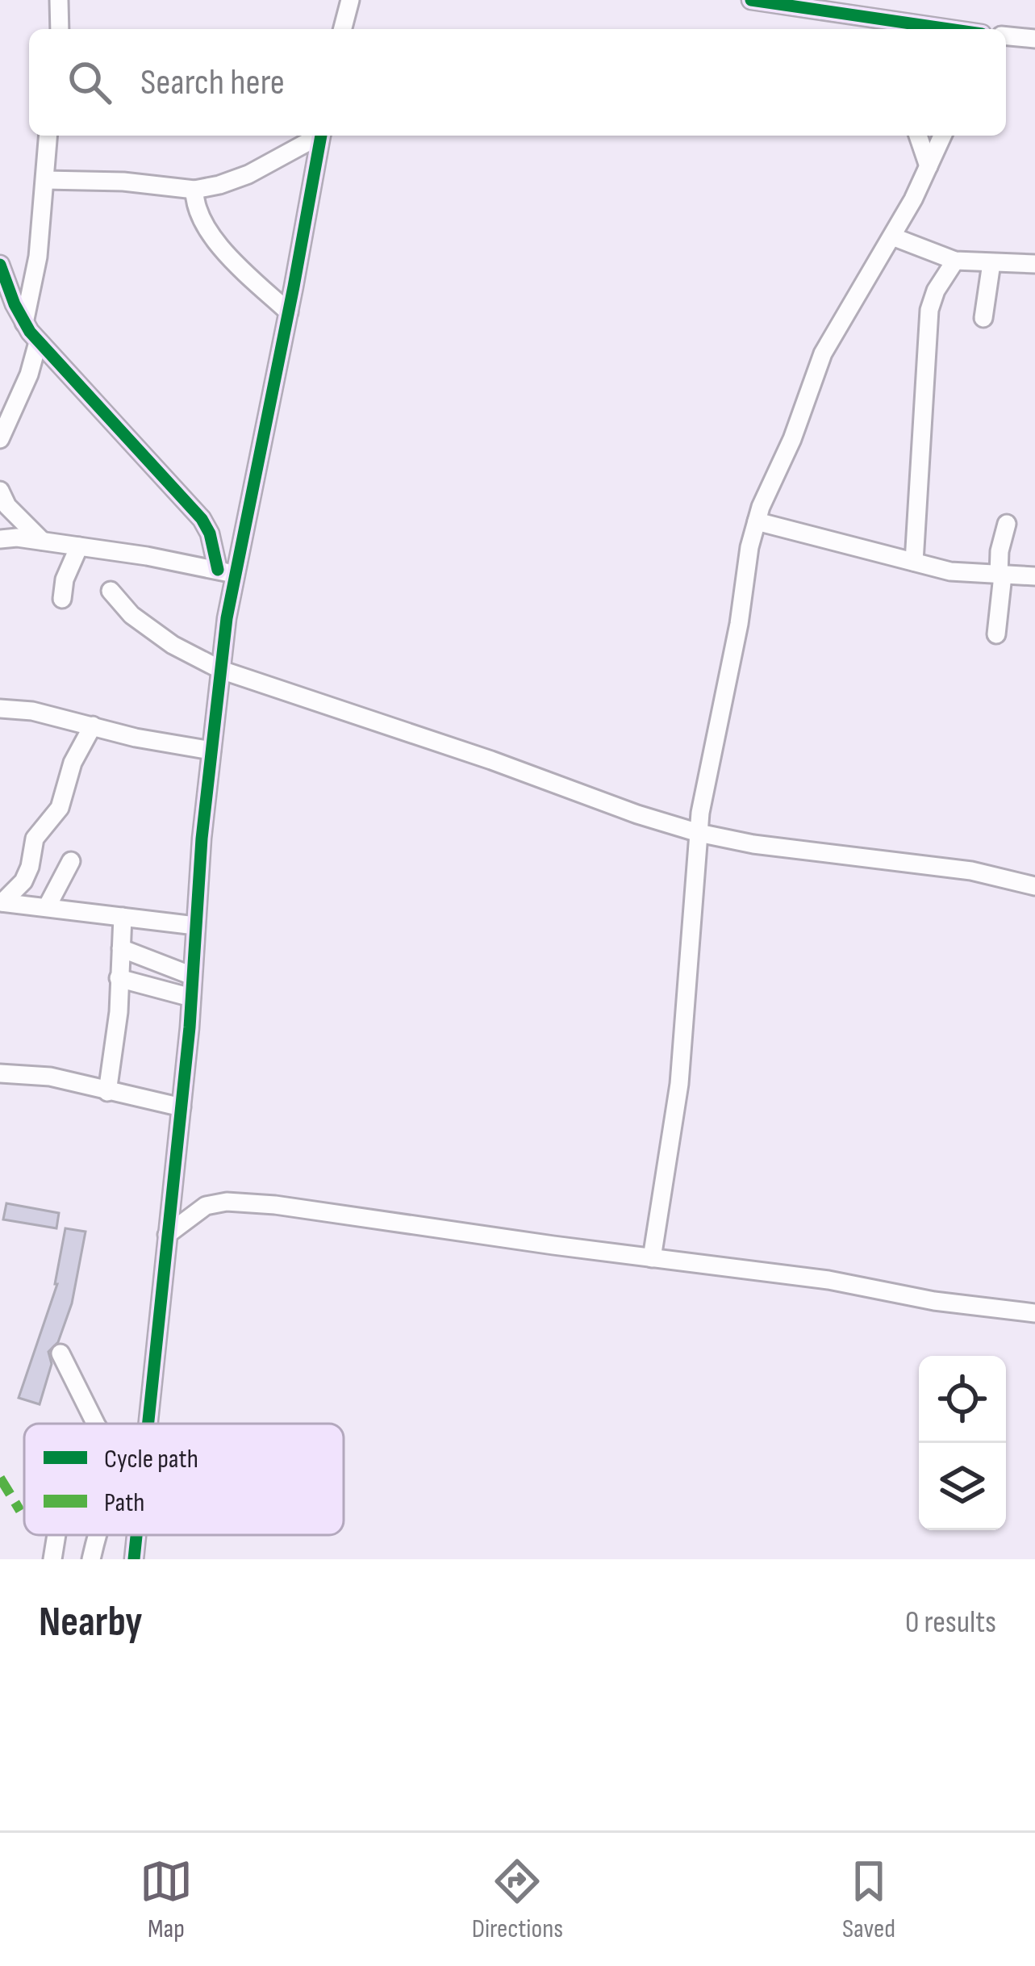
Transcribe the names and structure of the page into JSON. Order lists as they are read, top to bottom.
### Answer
{
  "legend": ["Cycle path", "Path"],
  "page": {
    "search": "Search here",
    "heading": ["Nearby", "0 results"],
    "nav": ["Map", "Directions", "Saved"]
  }
}
